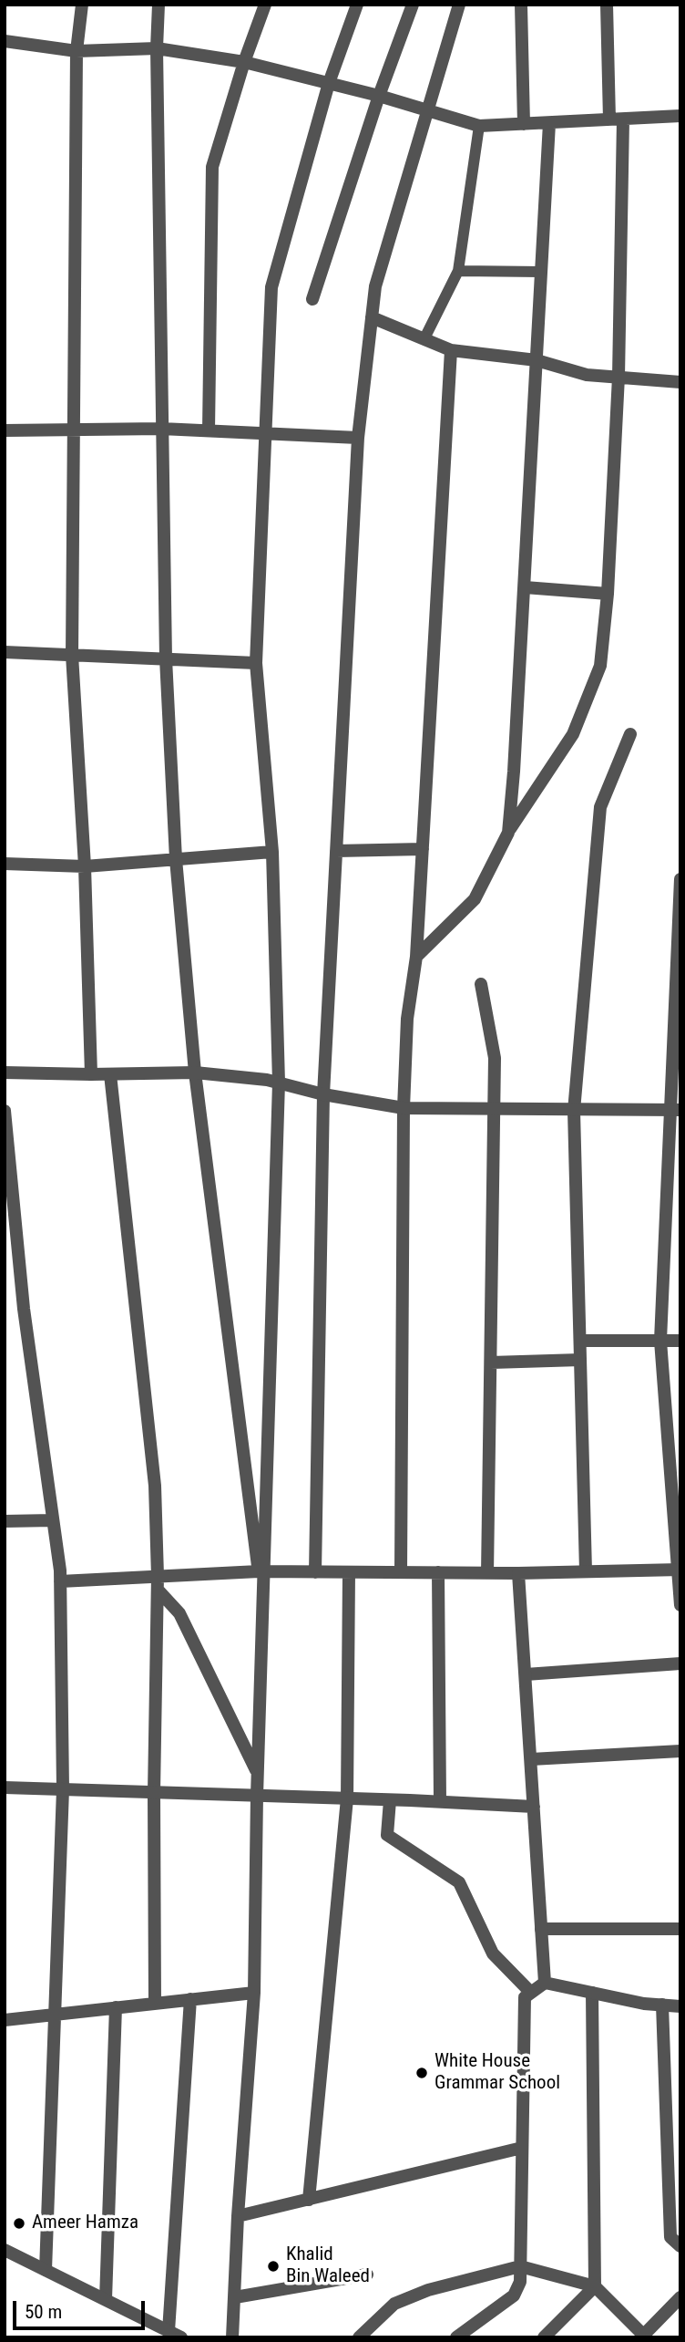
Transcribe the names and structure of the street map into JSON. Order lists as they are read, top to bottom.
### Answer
{
  "places": ["White House Grammar School", "Ameer Hamza", "Khalid Bin Waleed"],
  "scale_bar": "50 m"
}
